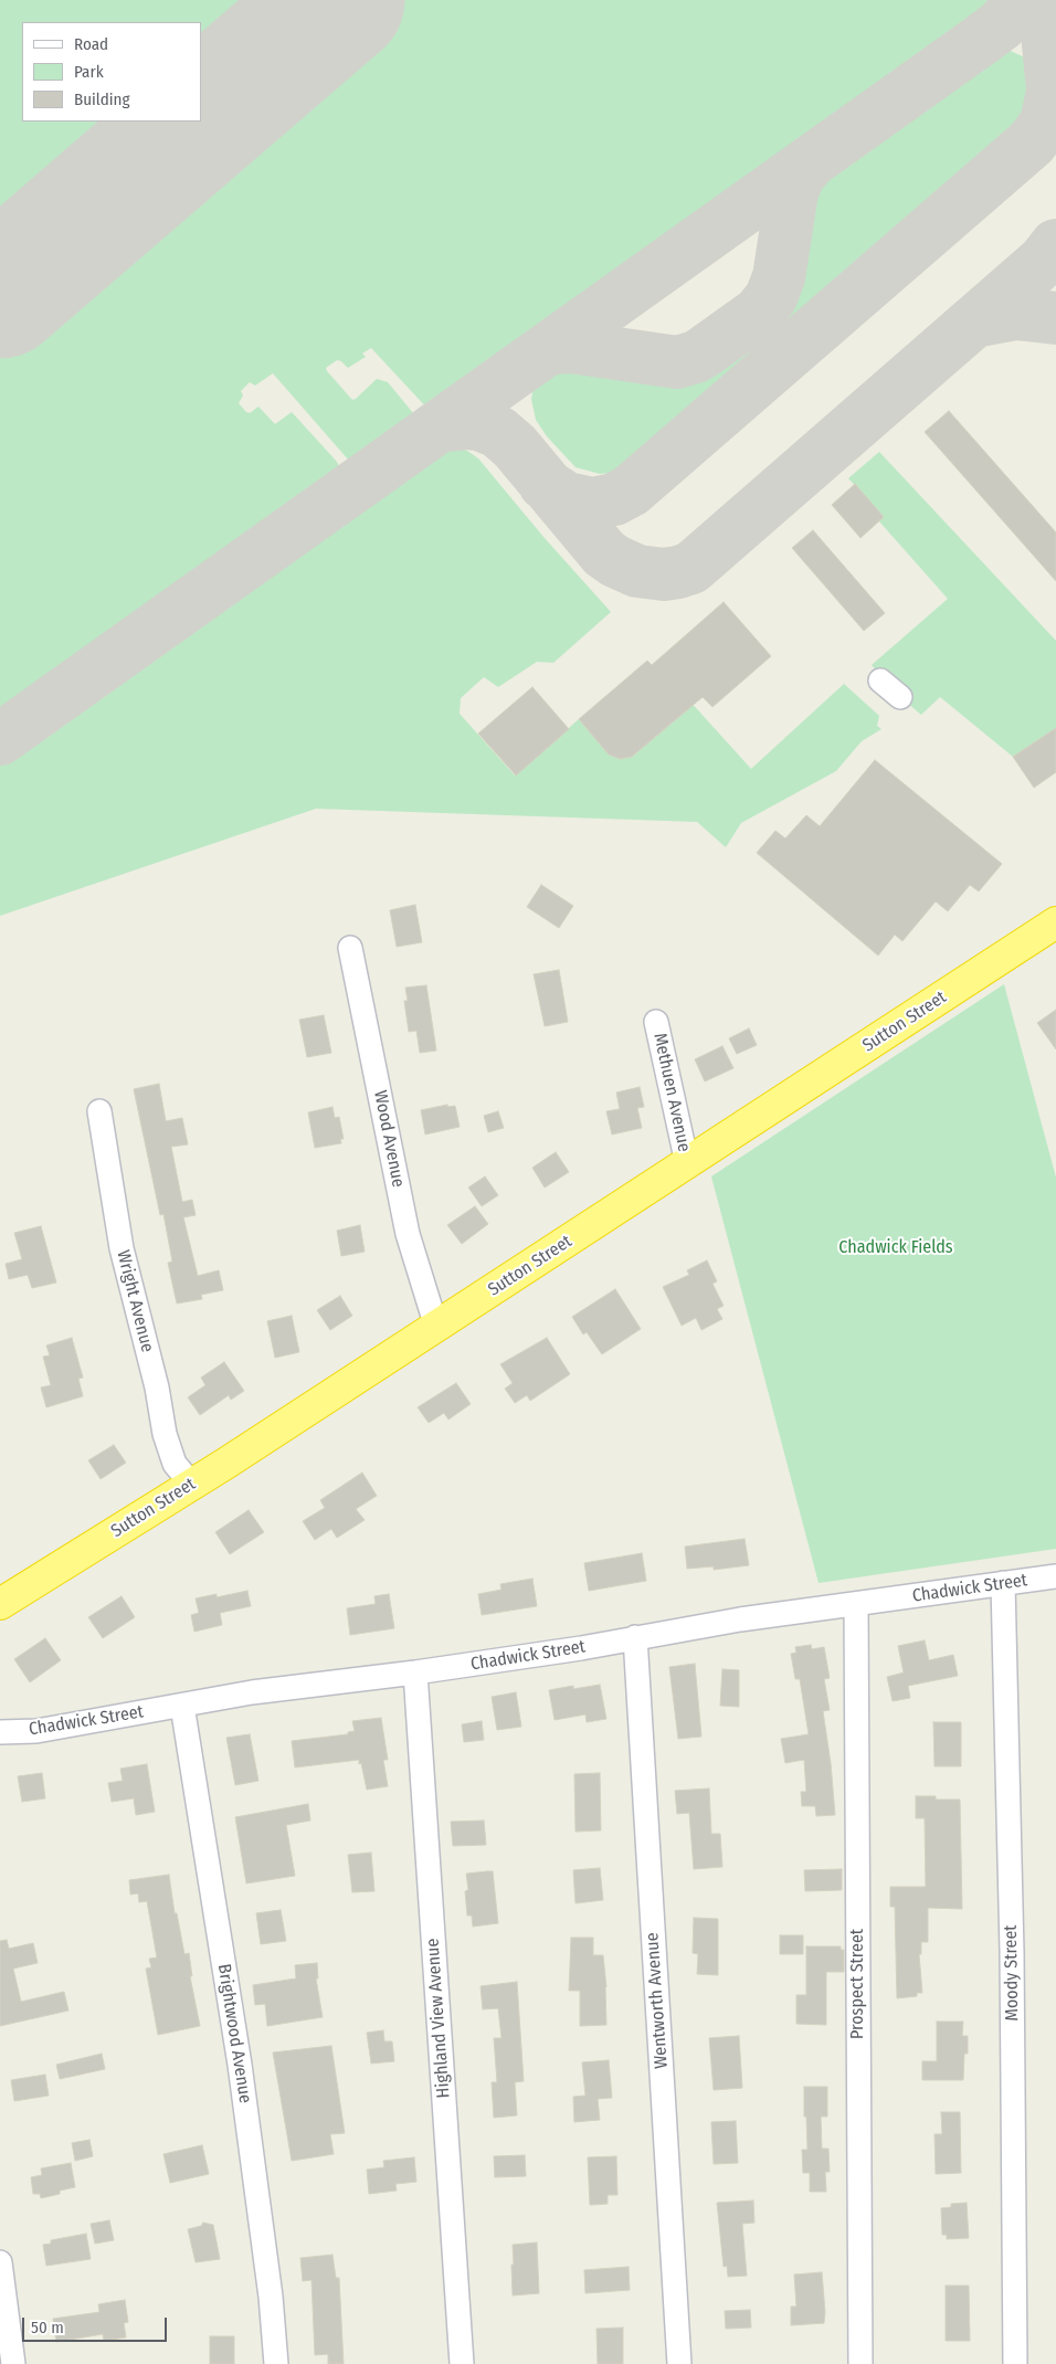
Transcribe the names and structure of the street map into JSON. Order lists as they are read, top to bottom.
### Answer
{
  "streets": {
    "highway": ["Sutton Street"],
    "street": [
      "Methuen Avenue",
      "Wood Avenue",
      "Wright Avenue",
      "Chadwick Street",
      "Moody Street",
      "Prospect Street",
      "Wentworth Avenue",
      "Highland View Avenue",
      "Brightwood Avenue"
    ]
  },
  "crossings": [
    ["Sutton Street", "Methuen Avenue"],
    ["Sutton Street", "Wood Avenue"],
    ["Sutton Street", "Wright Avenue"],
    ["Chadwick Street", "Moody Street"],
    ["Chadwick Street", "Prospect Street"],
    ["Chadwick Street", "Wentworth Avenue"],
    ["Chadwick Street", "Highland View Avenue"],
    ["Chadwick Street", "Brightwood Avenue"]
  ],
  "parks": ["Chadwick Fields"],
  "legend": ["Road", "Park", "Building"],
  "scale_bar": "50 m"
}
